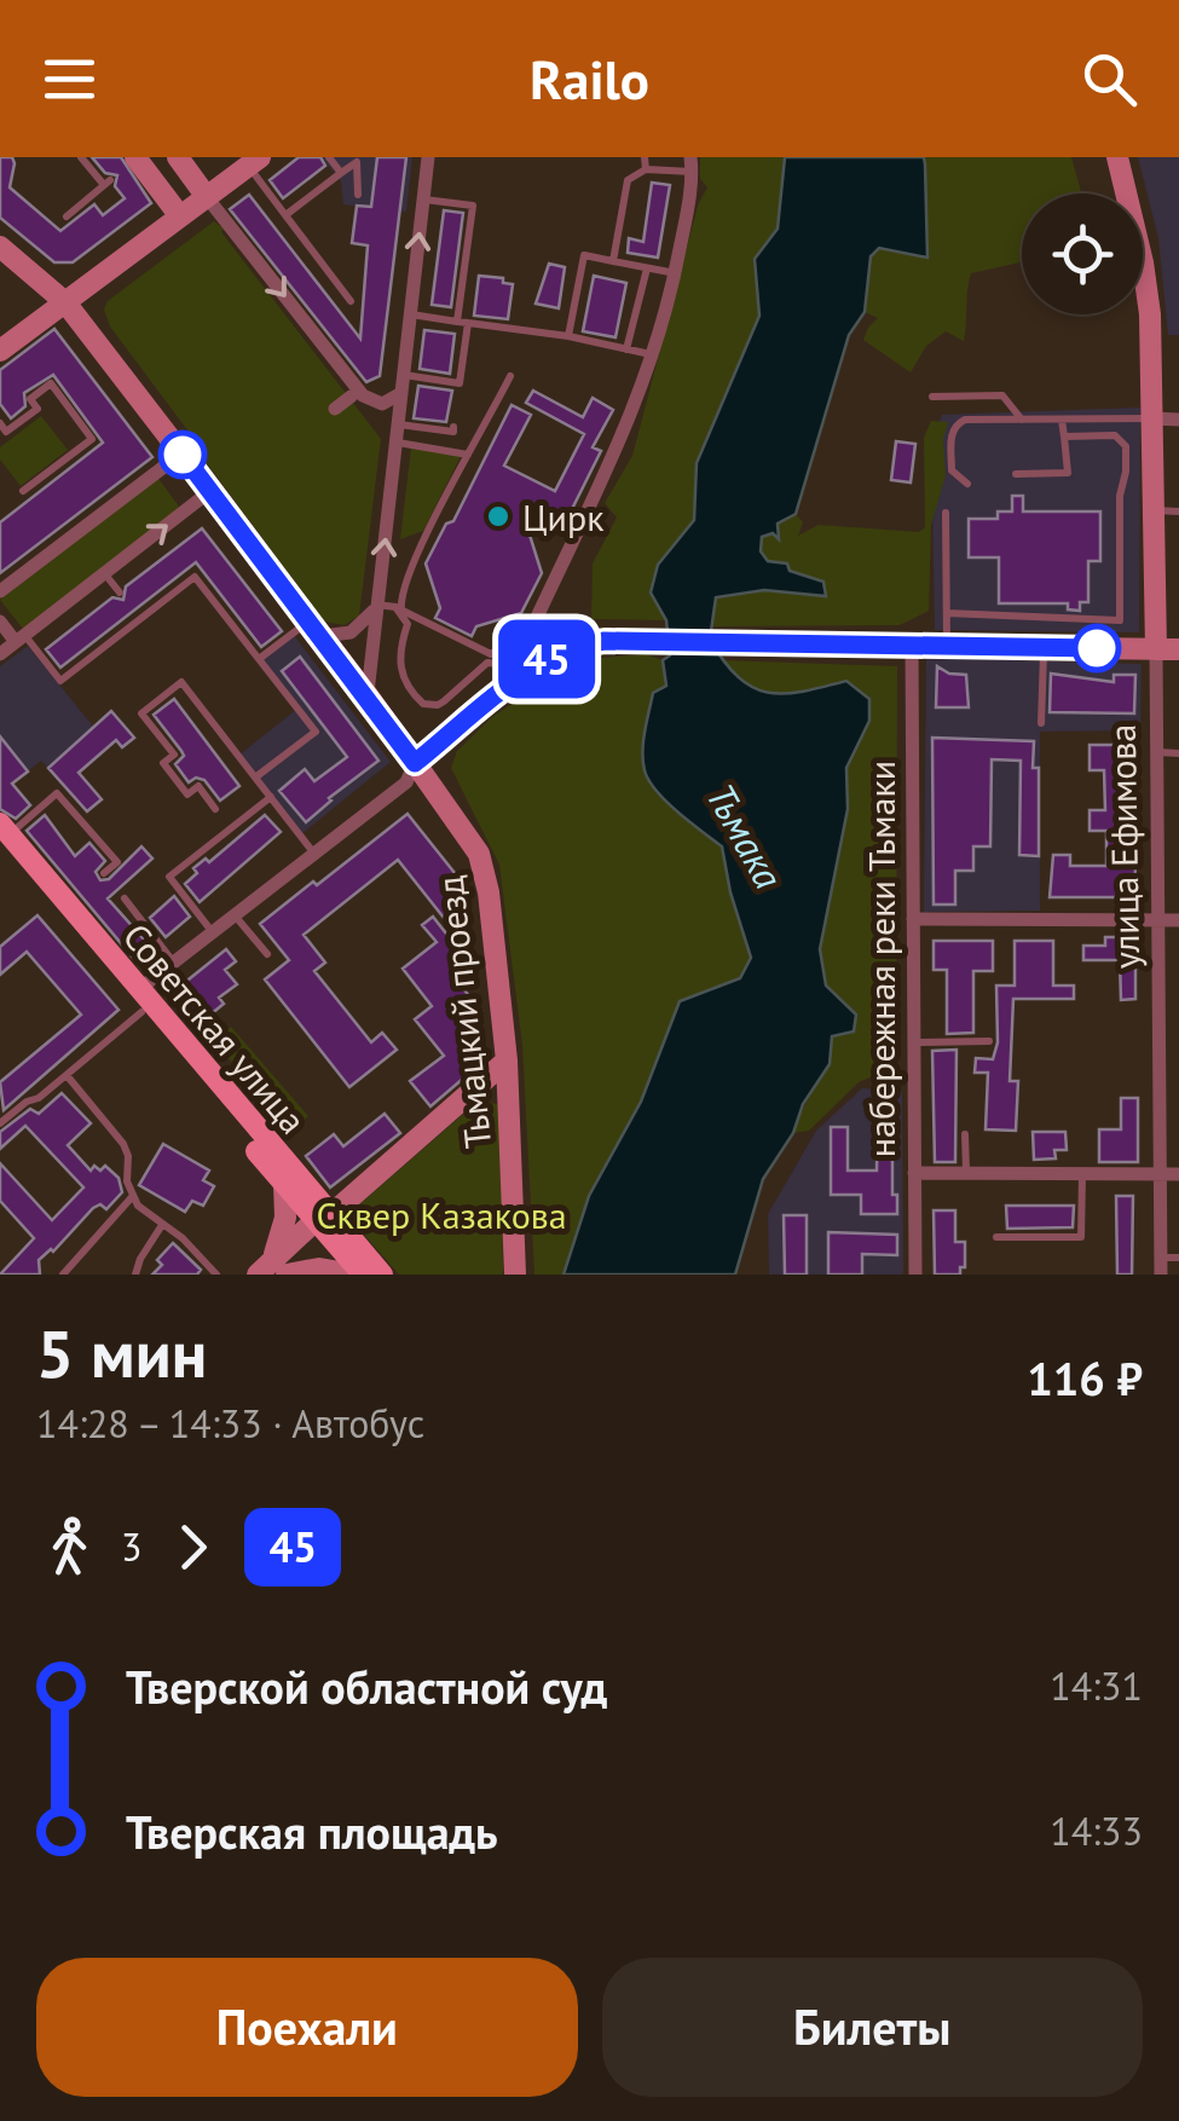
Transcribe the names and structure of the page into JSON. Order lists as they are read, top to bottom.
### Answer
{
  "streets": {
    "main road": ["Советская улица"],
    "street": ["улица Ефимова", "набережная реки Тьмаки", "Тьмацкий проезд"]
  },
  "water": ["Тьмака"],
  "parks": ["Сквер Казакова"],
  "places": ["Цирк"],
  "lines": ["bus line 45"],
  "page": {
    "header": "Railo",
    "on_map": "45",
    "heading": ["5 мин", "14:28 – 14:33 · Автобус", "116 ₽"],
    "legs": ["3", "45"],
    "list": [
      {
        "name": "Тверской областной суд",
        "value": "14:31"
      },
      {
        "name": "Тверская площадь",
        "value": "14:33"
      }
    ],
    "buttons": ["Поехали", "Билеты"]
  }
}
